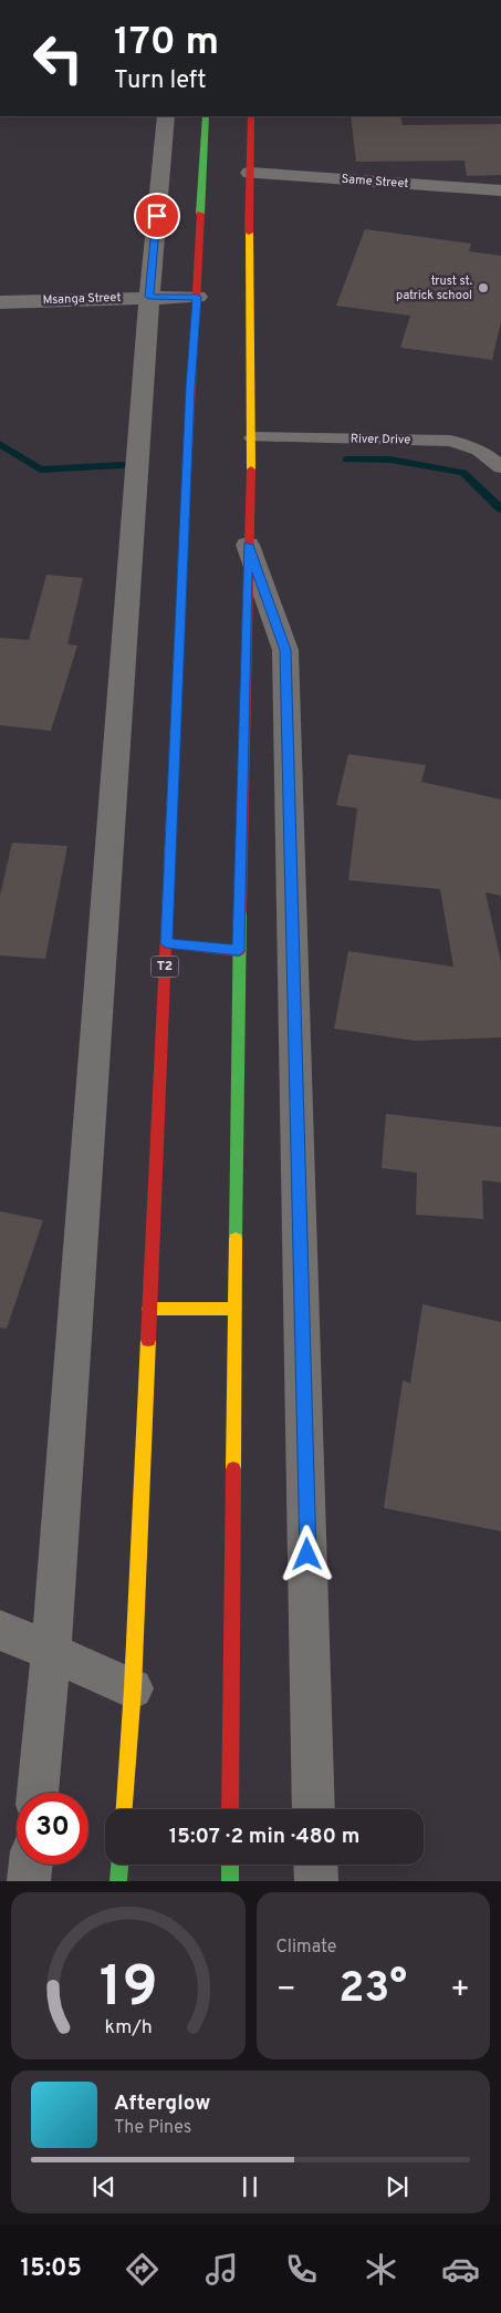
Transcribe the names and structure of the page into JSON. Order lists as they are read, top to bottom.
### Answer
{
  "streets": {
    "highway": ["T2"],
    "street": ["Same Street", "Msanga Street"],
    "lane": ["River Drive"]
  },
  "crossings": [
    ["Msanga Street", "T2"]
  ],
  "places": ["trust st. patrick school"],
  "page": {
    "turn": ["170 m", "Turn left"],
    "limit": "30",
    "trip": "15:07 · 2 min · 480 m",
    "tile": "Climate",
    "heat": ["−", "23°", "+"],
    "song": ["Afterglow", "The Pines"],
    "tabs": "15:05",
    "gauge": ["19", "km/h"]
  }
}
